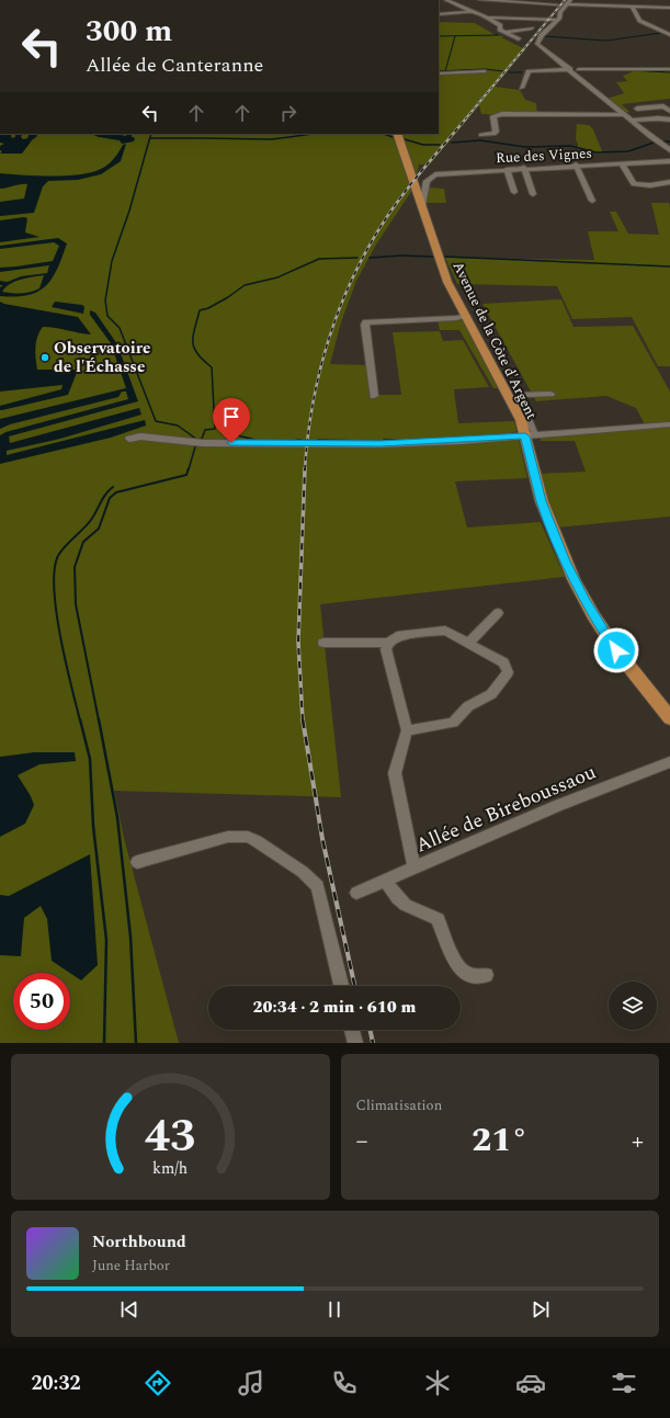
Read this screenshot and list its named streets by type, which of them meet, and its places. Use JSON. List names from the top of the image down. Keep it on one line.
{"streets":{"main road":["Avenue de la Côte d'Argent"],"street":["Rue des Vignes","Allée de Bireboussaou"]},"crossings":[["Rue des Vignes","Avenue de la Côte d'Argent"]],"places":["Observatoire de l'Échasse"],"page":{"turn":["300 m","Allée de Canteranne"],"limit":"50","trip":"20:34 · 2 min · 610 m","tile":"Climatisation","heat":["−","21°","+"],"song":["Northbound","June Harbor"],"tabs":"20:32","gauge":["43","km/h"]}}
